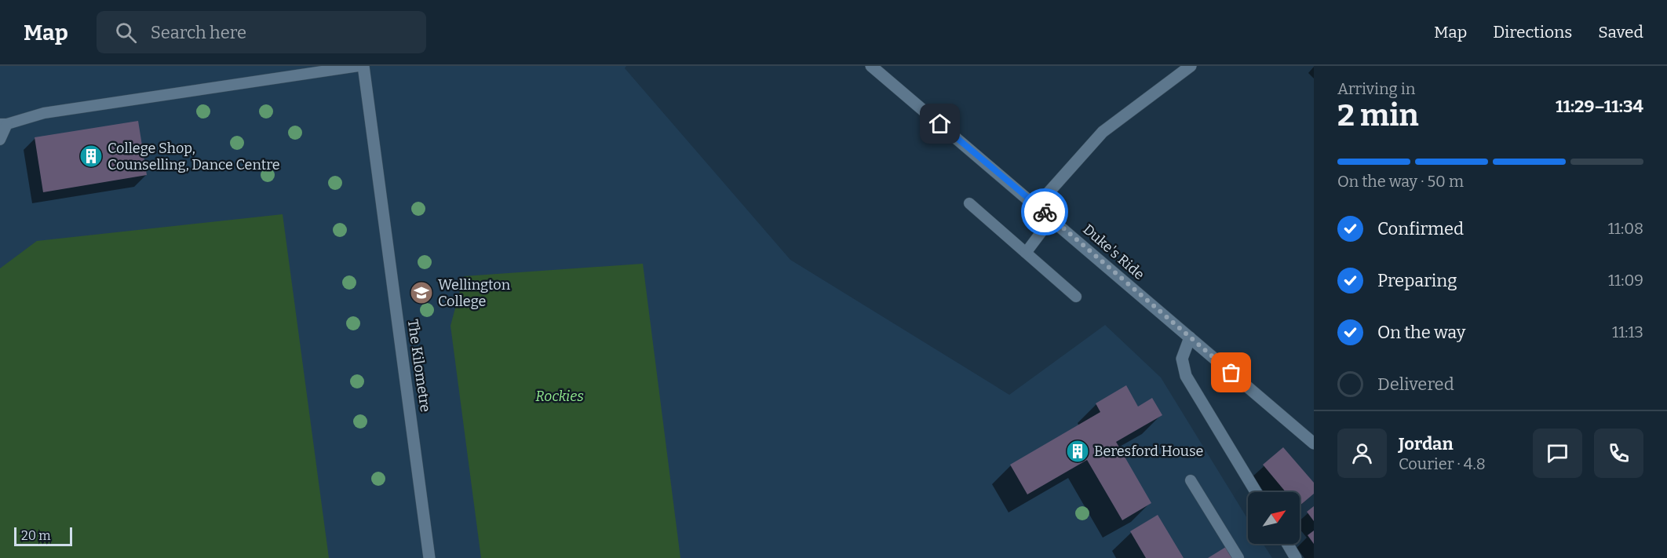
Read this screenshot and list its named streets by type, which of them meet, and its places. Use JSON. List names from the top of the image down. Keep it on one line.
{"streets":{"street":["Duke's Ride","The Kilometre"]},"parks":["Rockies"],"places":{"building":["College Shop, Counselling, Dance Centre","Beresford House"],"school or university":["Wellington College"]},"scale_bar":"20 m","north":"top right","page":{"header":"Map","search":"Search here","nav":["Map","Directions","Saved"],"heading":["2 min","Arriving in","11:29–11:34"],"panel":["Jordan","Courier · 4.8"],"bar":"On the way · 50 m","list":[["Confirmed","11:08"],["Preparing","11:09"],["On the way","11:13"],"Delivered"],"scale":"20 m"}}
